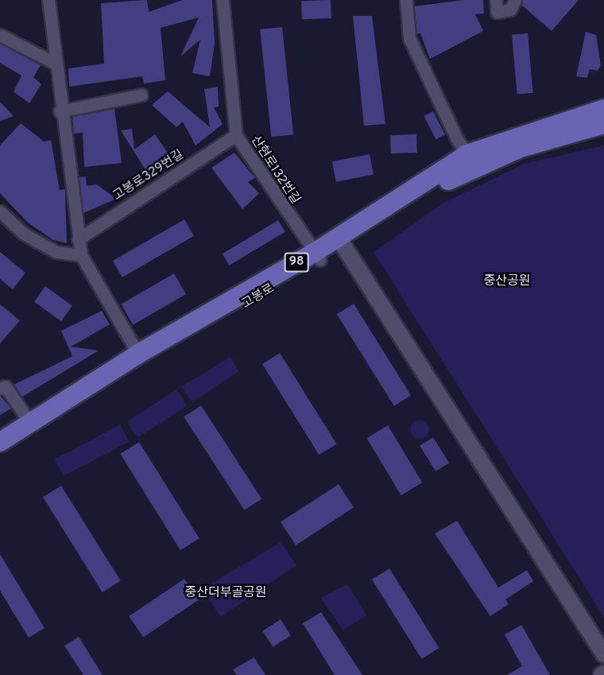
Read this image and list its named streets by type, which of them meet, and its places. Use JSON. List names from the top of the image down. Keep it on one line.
{"streets":{"main road":["98","고봉로"],"street":["산현로132번길","고봉로329번길"]},"crossings":[["산현로132번길","고봉로329번길"],["산현로132번길","고봉로"]],"parks":["중산공원","중산더부골공원"]}
